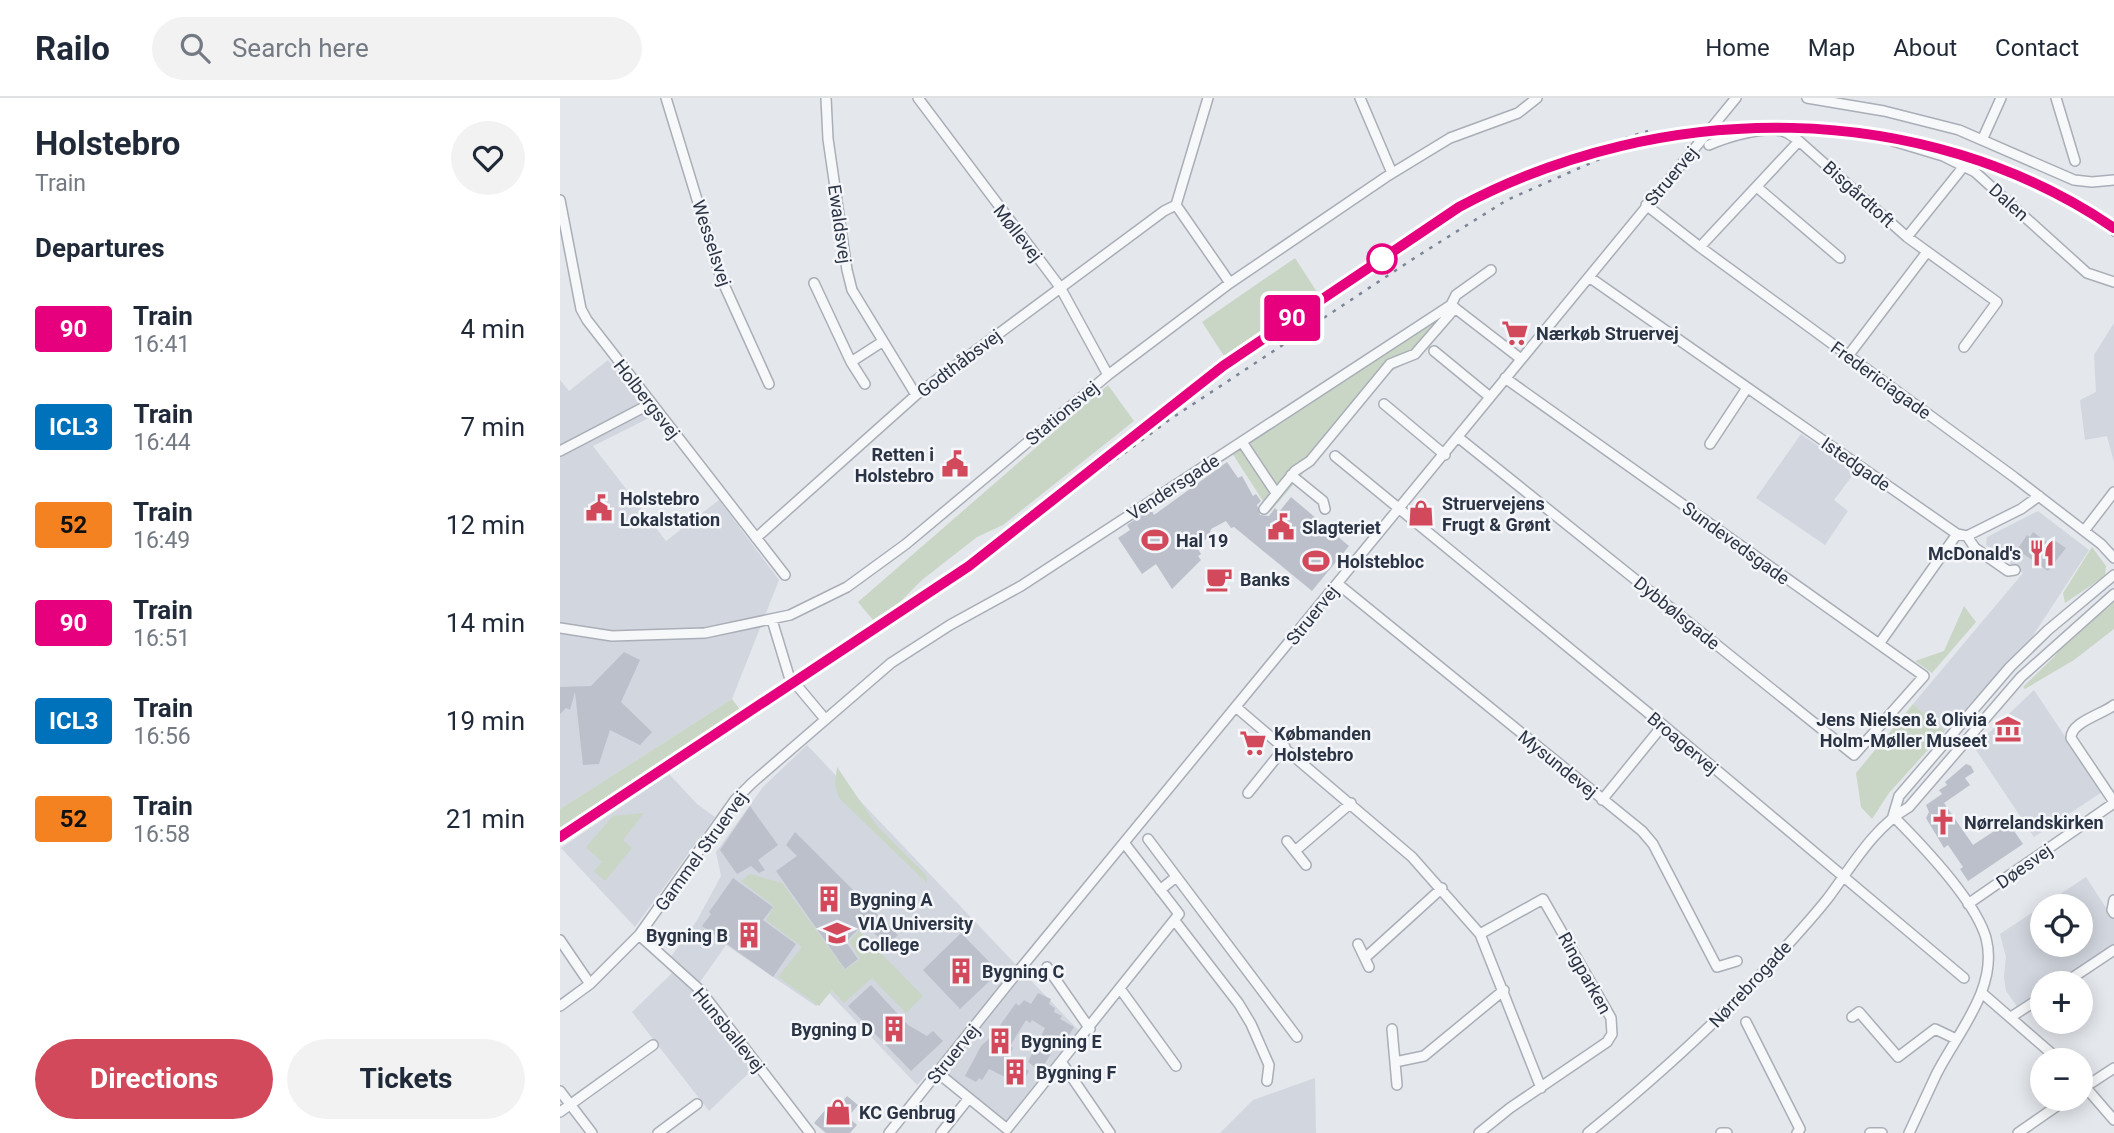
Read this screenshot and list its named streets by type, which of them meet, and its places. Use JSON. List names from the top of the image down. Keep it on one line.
{"streets":{"street":["Struervej","Bisgårdtoft","Dalen","Ewaldsvej","Møllevej","Wesselsvej","Godthåbsvej","Fredericiagade","Holbergsvej","Stationsvej","Istedgade","Vendersgade","Sundevedsgade","Dybbølsgade","Broagervej","Mysundevej","Gammel Struervej","Døesvej","Ringparken","Nørrebrogade","Hunsballevej"]},"crossings":[["Struervej","Fredericiagade"],["Struervej","Istedgade"],["Struervej","Sundevedsgade"],["Struervej","Dybbølsgade"],["Struervej","Broagervej"],["Struervej","Mysundevej"],["Ewaldsvej","Godthåbsvej"],["Møllevej","Godthåbsvej"],["Møllevej","Stationsvej"],["Godthåbsvej","Holbergsvej"],["Vendersgade","Gammel Struervej"],["Sundevedsgade","Dybbølsgade"],["Broagervej","Nørrebrogade"],["Gammel Struervej","Hunsballevej"]],"places":{"supermarket":["Nærkøb Struervej","Købmanden Holstebro"],"public building":["Retten i Holstebro","Holstebro Lokalstation","Slagteriet"],"shop":["Struervejens Frugt & Grønt","KC Genbrug"],"sports":["Hal 19","Holstebloc"],"restaurant":["McDonald's"],"cafe":["Banks"],"museum":["Jens Nielsen & Olivia Holm-Møller Museet"],"church":["Nørrelandskirken"],"building":["Bygning A","Bygning B","Bygning C","Bygning D","Bygning E","Bygning F"],"school or university":["VIA University College"]},"page":{"header":"Railo","search":"Search here","nav":["Home","Map","About","Contact"],"heading":[["Holstebro","Train"],"Departures"],"on_map":"90","list":[{"mark":"90","name":"Train","note":"16:41","value":"4 min"},{"mark":"ICL3","name":"Train","note":"16:44","value":"7 min"},{"mark":"52","name":"Train","note":"16:49","value":"12 min"},{"mark":"90","name":"Train","note":"16:51","value":"14 min"},{"mark":"ICL3","name":"Train","note":"16:56","value":"19 min"},{"mark":"52","name":"Train","note":"16:58","value":"21 min"}],"map_buttons":["+","−"],"buttons":["Directions","Tickets"]}}
